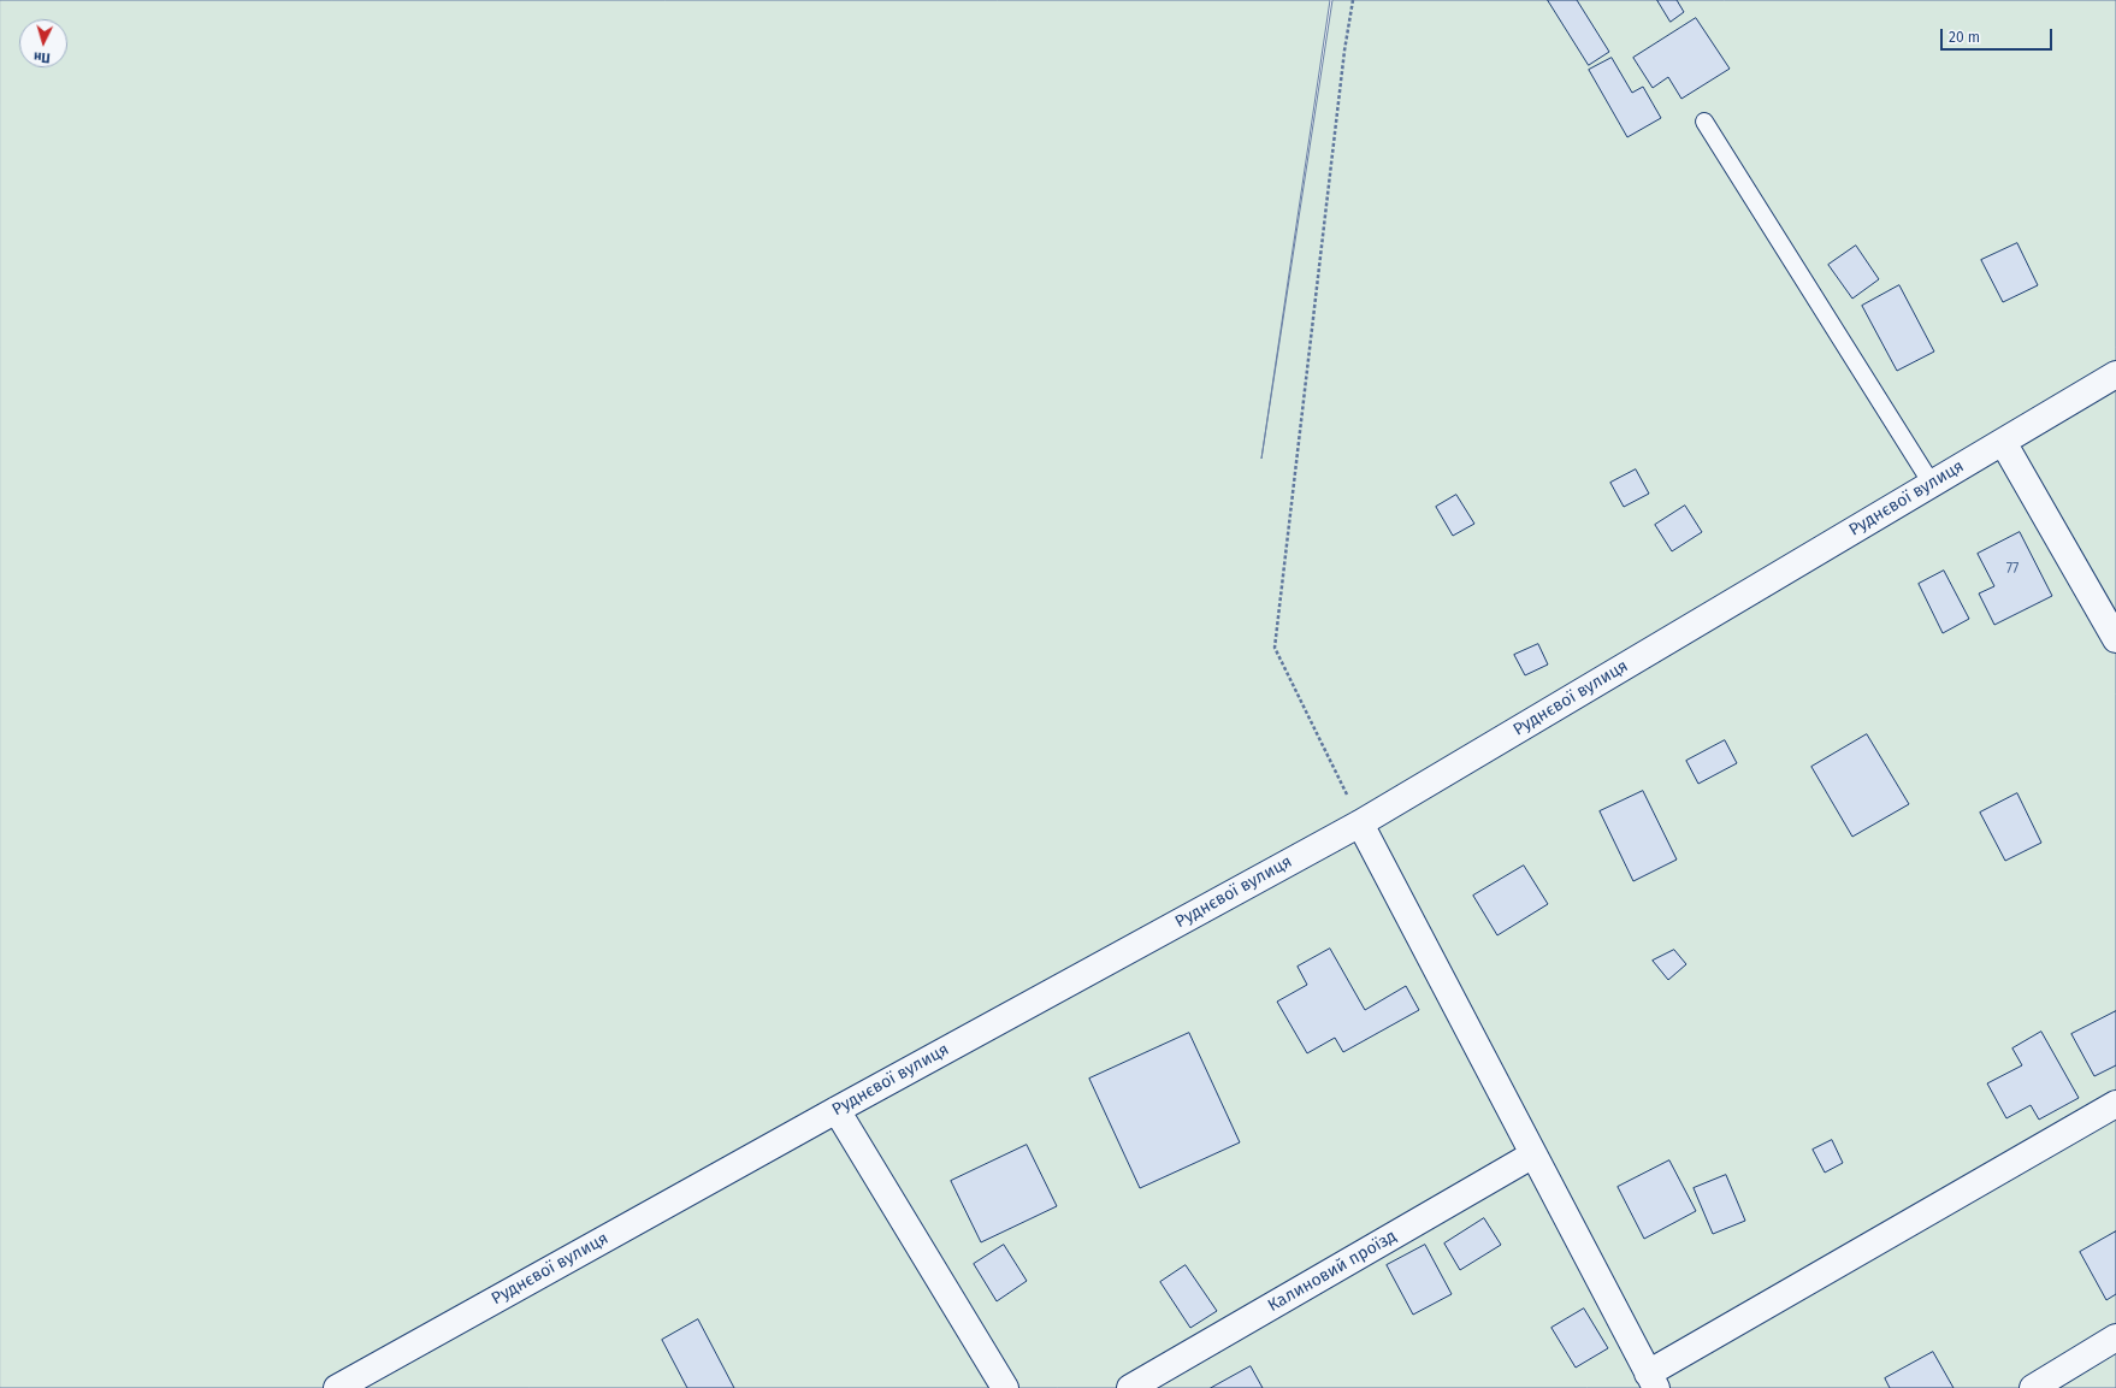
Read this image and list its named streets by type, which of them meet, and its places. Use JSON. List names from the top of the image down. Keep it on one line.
{"streets":{"street":["Руднєвої вулиця","Калиновий проїзд"]},"house_numbers":["77"],"scale_bar":"20 m","north":"bottom"}
